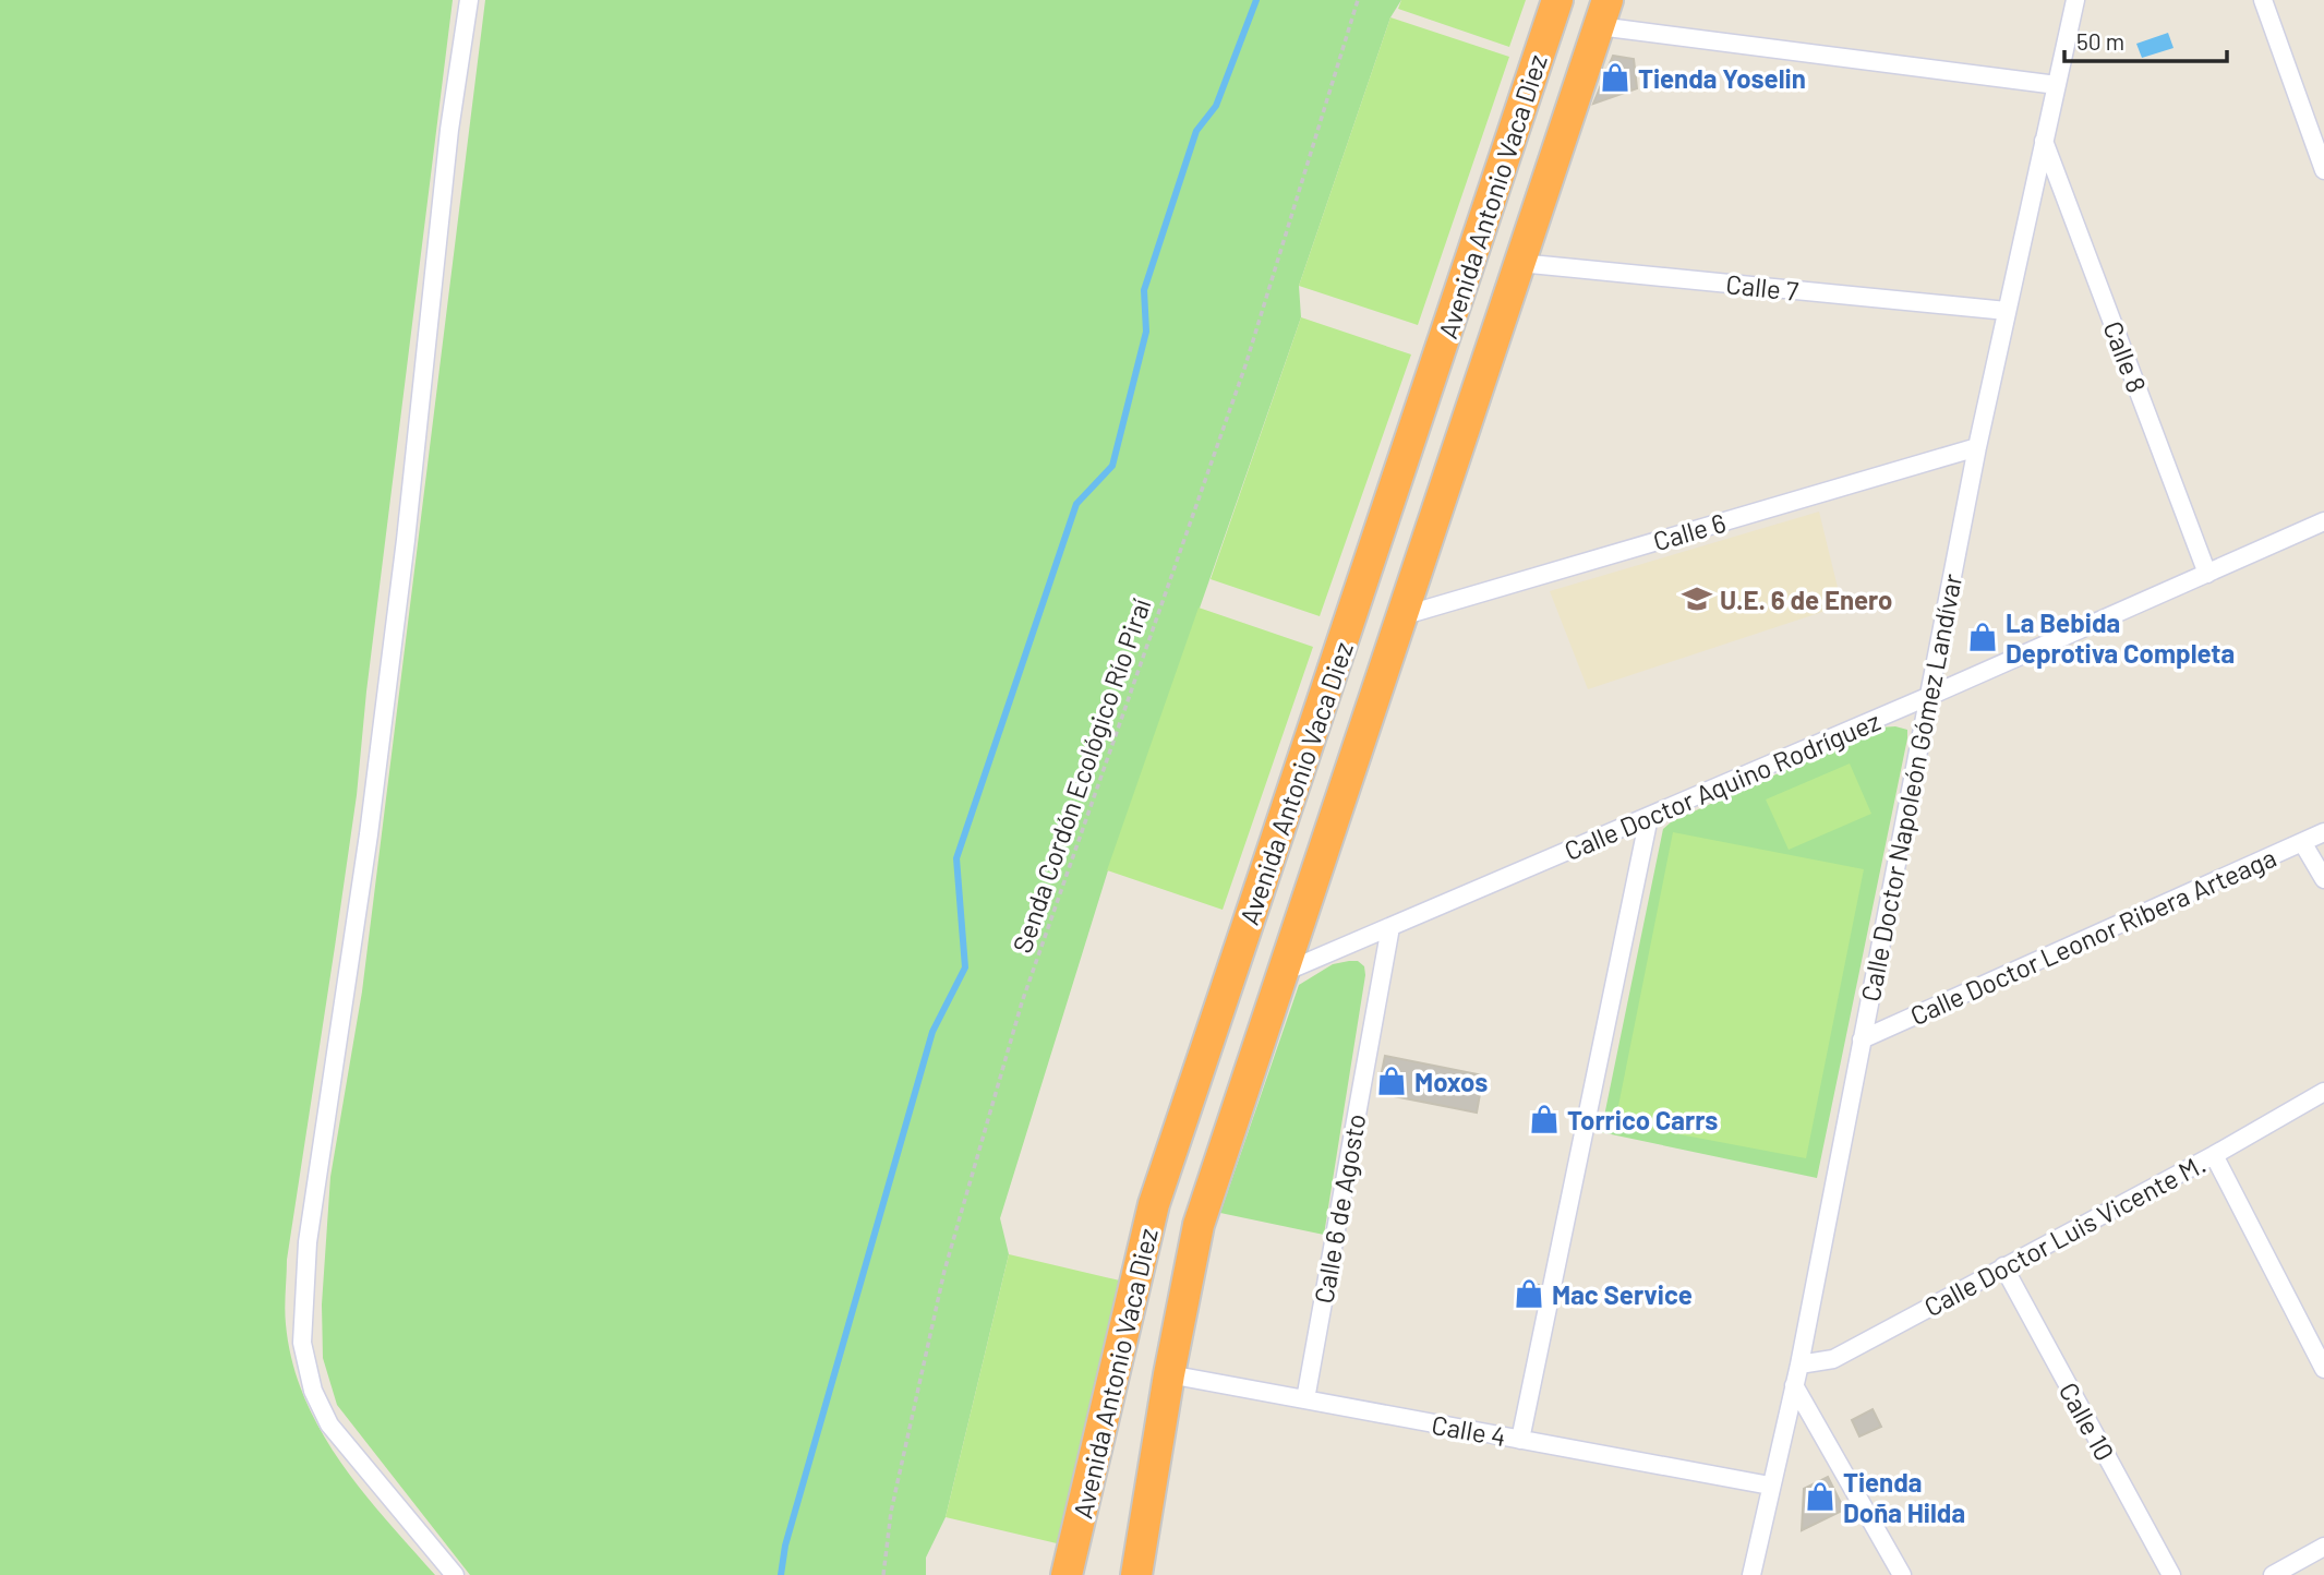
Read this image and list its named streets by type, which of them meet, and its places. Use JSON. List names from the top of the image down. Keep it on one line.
{"streets":{"highway":["Avenida Antonio Vaca Diez"],"street":["Calle 7","Calle 8","Calle 6","Calle Doctor Aquino Rodríguez","Calle Doctor Napoleón Gómez Landívar","Calle Doctor Leonor Ribera Arteaga","Calle 6 de Agosto","Calle Doctor Luis Vicente M.","Calle 10","Calle 4"],"path":["Senda Cordón Ecológico Río Piraí"]},"crossings":[["Avenida Antonio Vaca Diez","Calle 7"],["Avenida Antonio Vaca Diez","Calle 6"],["Avenida Antonio Vaca Diez","Calle Doctor Aquino Rodríguez"],["Avenida Antonio Vaca Diez","Calle 4"],["Calle 7","Calle Doctor Napoleón Gómez Landívar"],["Calle 8","Calle Doctor Aquino Rodríguez"],["Calle 8","Calle Doctor Napoleón Gómez Landívar"],["Calle 6","Calle Doctor Napoleón Gómez Landívar"],["Calle Doctor Aquino Rodríguez","Calle Doctor Napoleón Gómez Landívar"],["Calle Doctor Aquino Rodríguez","Calle 6 de Agosto"],["Calle Doctor Napoleón Gómez Landívar","Calle Doctor Leonor Ribera Arteaga"],["Calle Doctor Napoleón Gómez Landívar","Calle Doctor Luis Vicente M."],["Calle Doctor Napoleón Gómez Landívar","Calle 4"],["Calle 6 de Agosto","Calle 4"],["Calle Doctor Luis Vicente M.","Calle 10"]],"places":{"shop":["Tienda Yoselin","La Bebida Deprotiva Completa","Moxos","Torrico Carrs","Mac Service","Tienda Doña Hilda"],"school or university":["U.E. 6 de Enero"]},"scale_bar":"50 m"}
